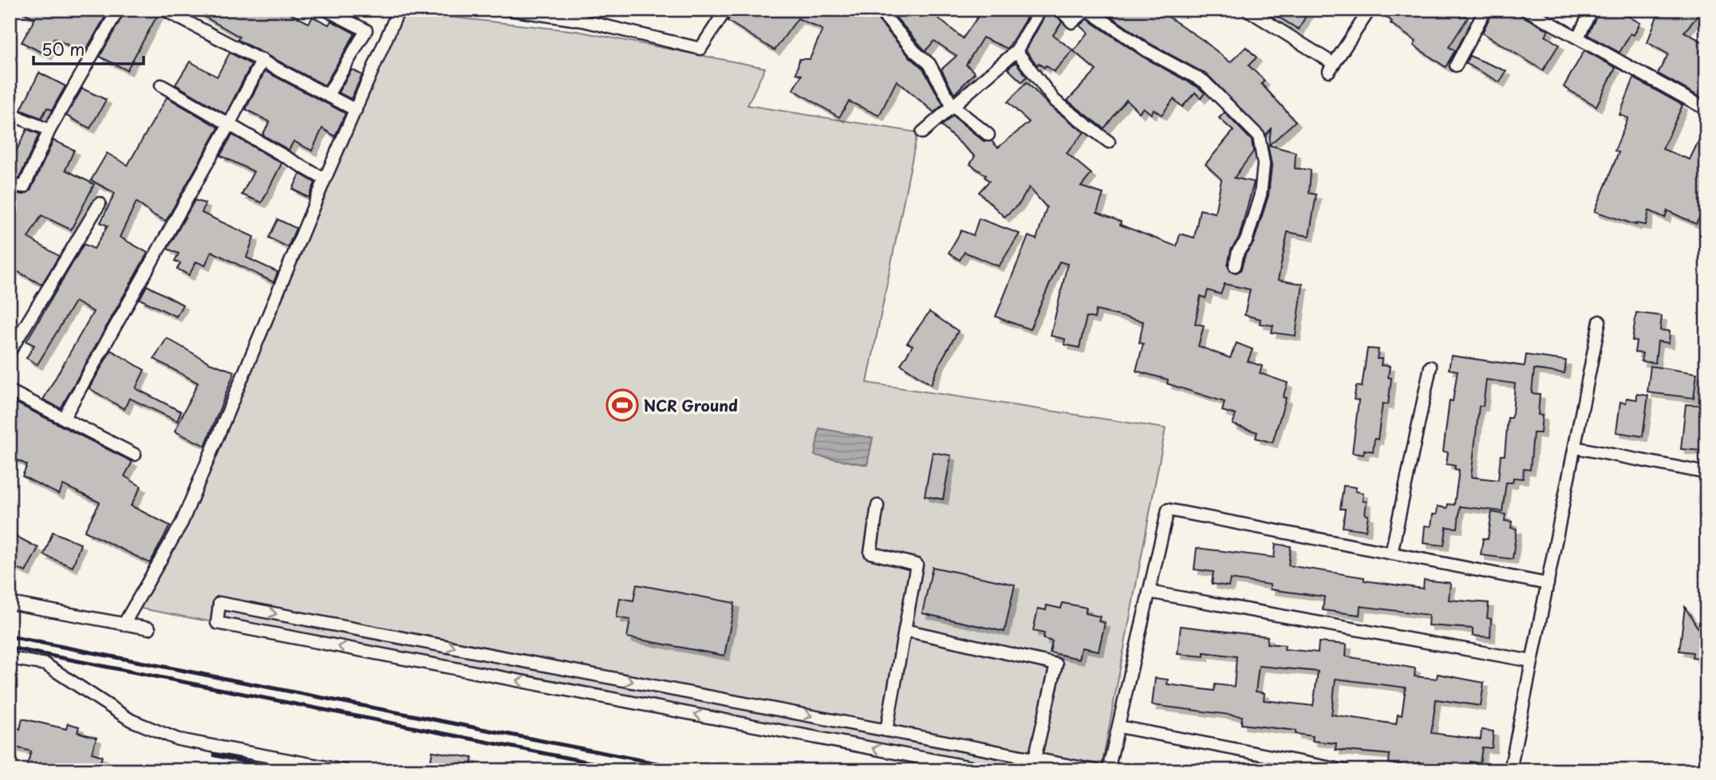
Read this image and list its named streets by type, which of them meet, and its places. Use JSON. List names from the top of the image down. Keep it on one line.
{"places":{"sports":["NCR Ground"]},"scale_bar":"50 m"}
